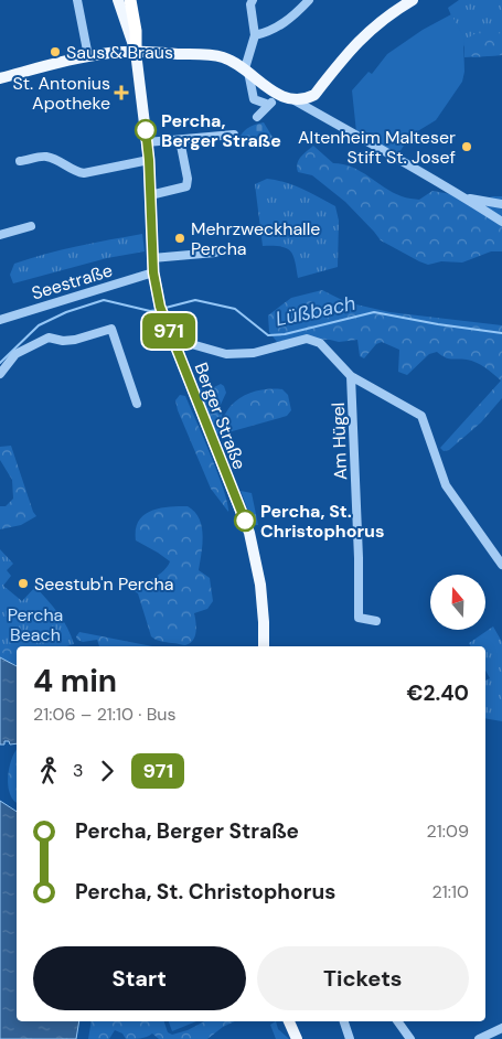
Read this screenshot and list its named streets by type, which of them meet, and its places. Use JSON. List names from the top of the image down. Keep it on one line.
{"streets":{"main road":["Berger Straße"],"street":["Seestraße","Am Hügel"]},"crossings":[["Seestraße","Berger Straße"]],"water":["Lüßbach"],"parks":["Percha Beach"],"places":{"other":["Saus & Braus","Percha, Berger Straße","Altenheim Malteser Stift St. Josef","Mehrzweckhalle Percha","Percha, St. Christophorus","Seestub'n Percha"],"health":["St. Antonius Apotheke"]},"lines":["bus line 971"],"north":"top","page":{"on_map":"971","heading":["4 min","21:06 – 21:10 · Bus","€2.40"],"legs":["3","971"],"list":[{"name":"Percha, Berger Straße","value":"21:09"},{"name":"Percha, St. Christophorus","value":"21:10"}],"buttons":["Start","Tickets"]}}
